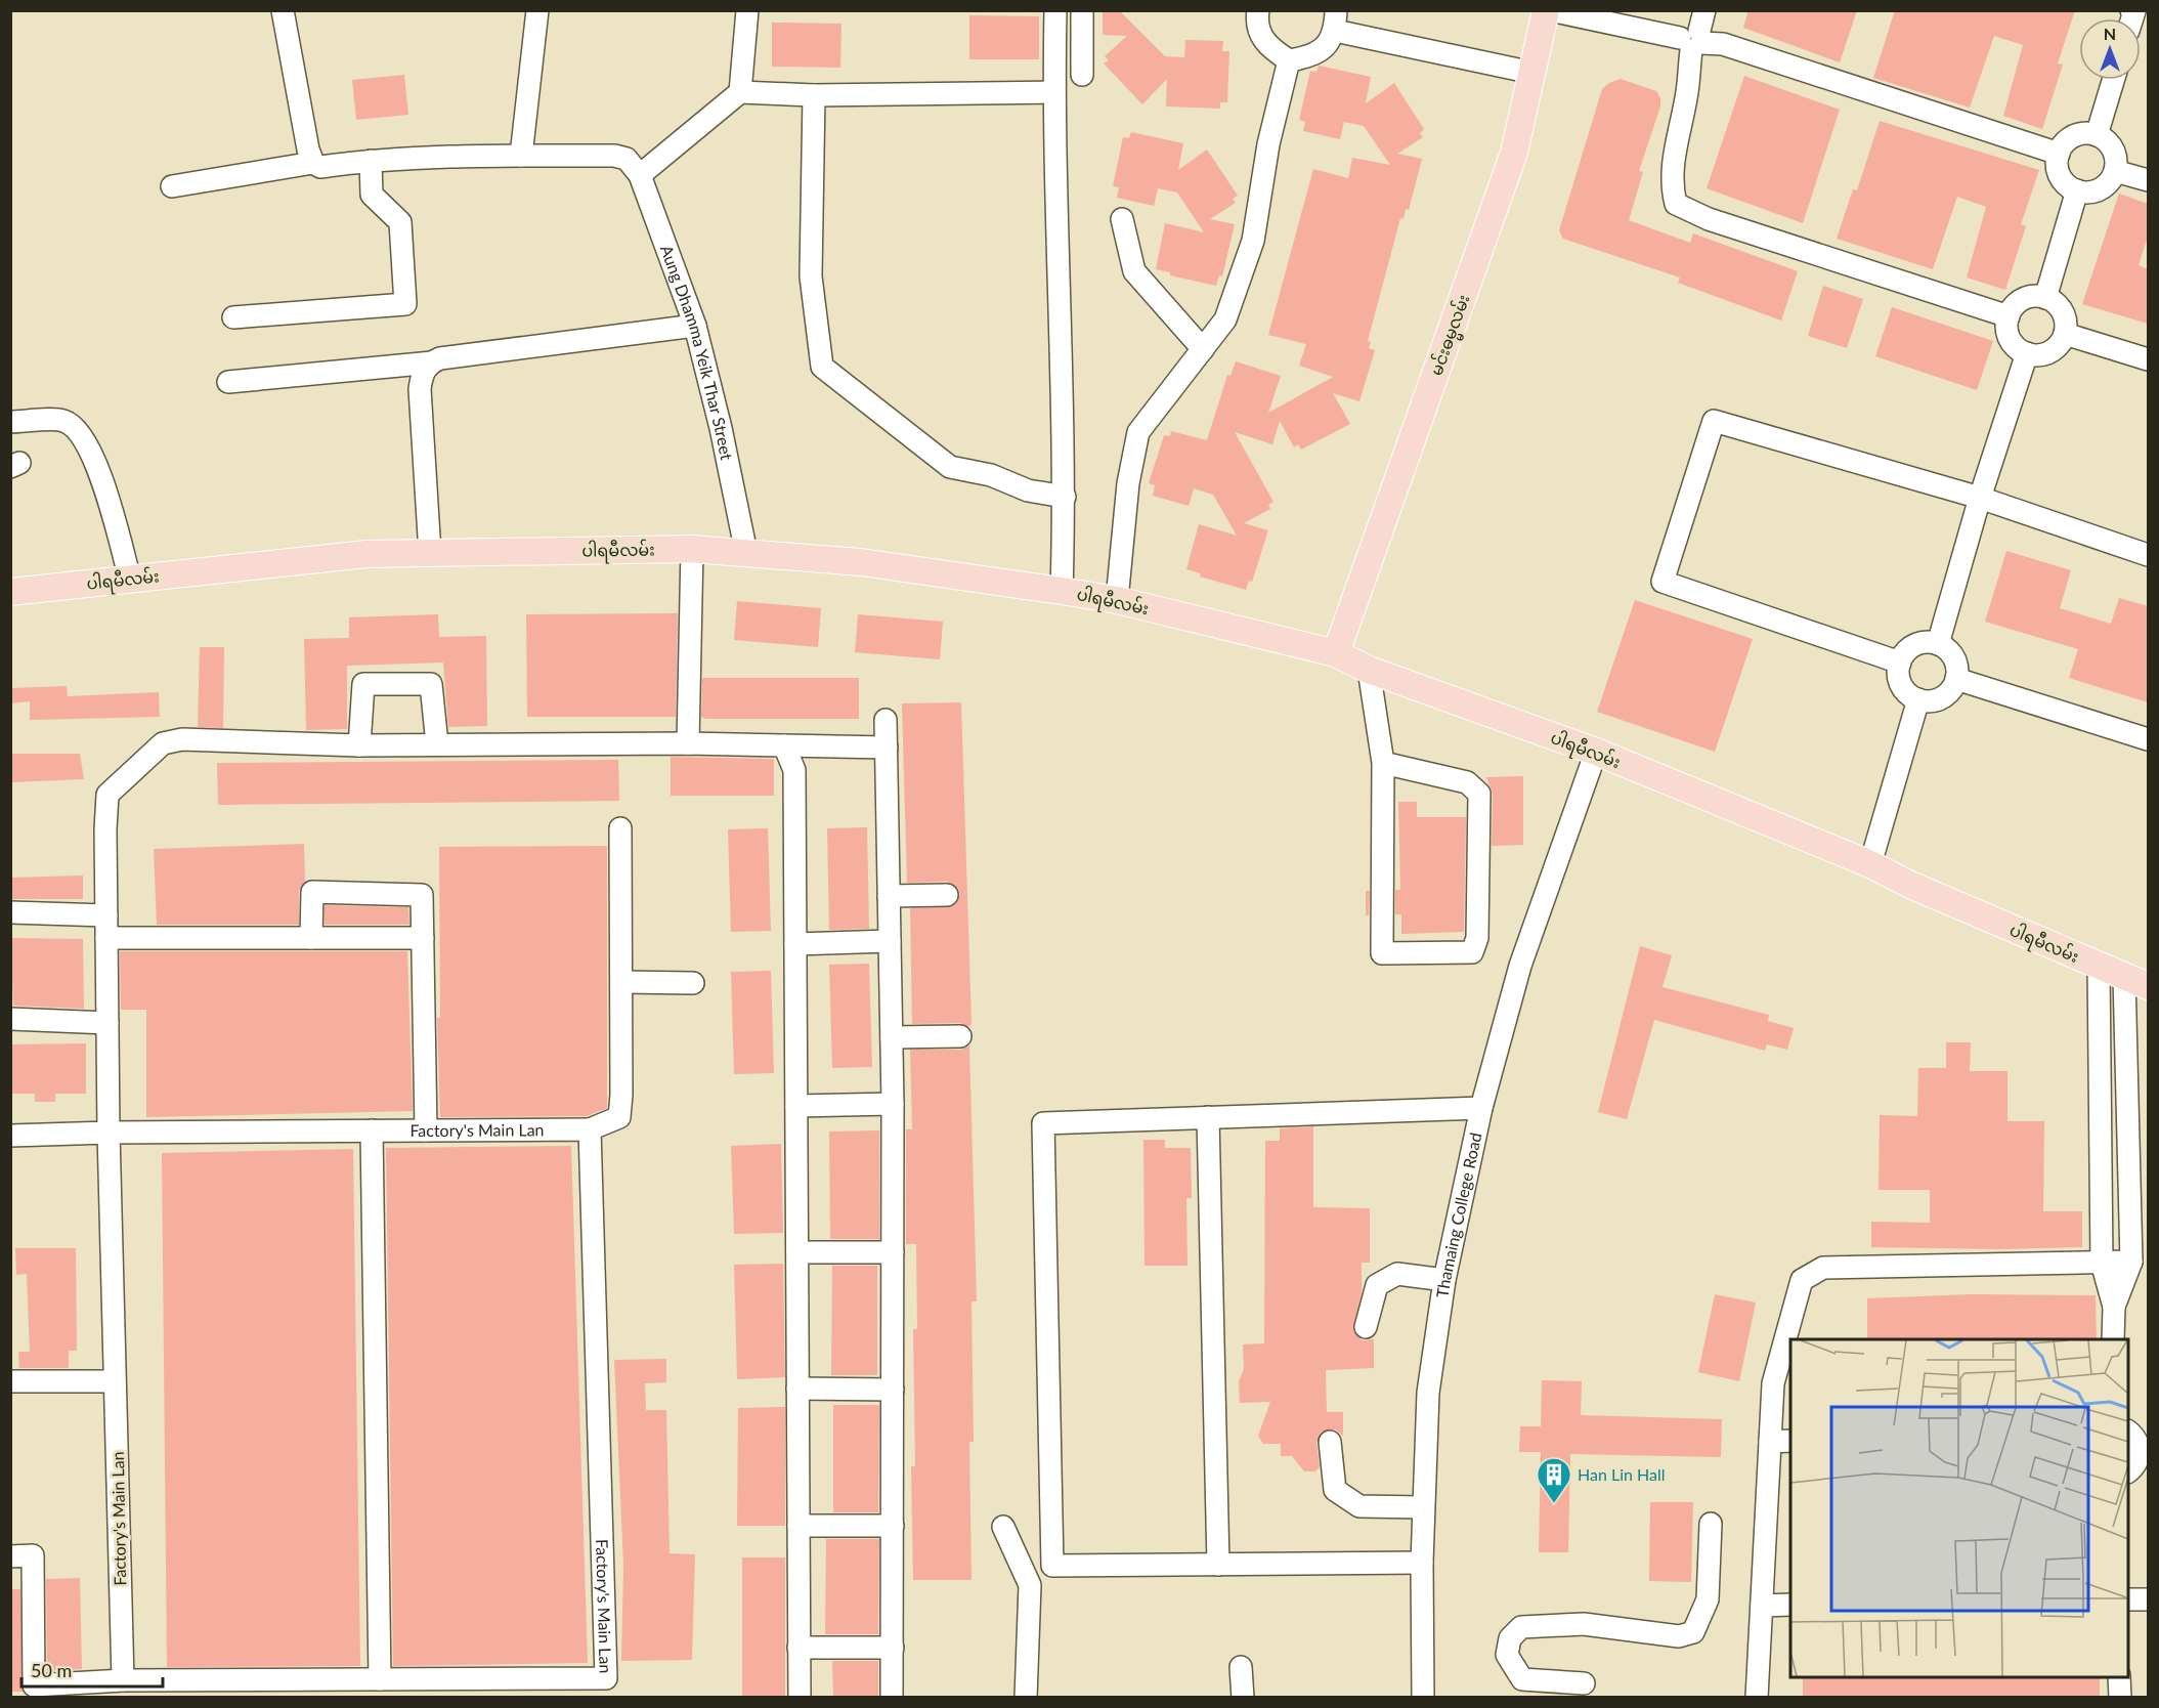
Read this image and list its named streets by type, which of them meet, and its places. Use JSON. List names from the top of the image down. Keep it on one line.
{"streets":{"main road":["မင်းဓမ္မလမ်း","ပါရမီလမ်း"],"street":["Aung Dhamma Yeik Thar Street","Factory's Main Lan","Thamaing College Road"]},"crossings":[["မင်းဓမ္မလမ်း","ပါရမီလမ်း"],["Aung Dhamma Yeik Thar Street","ပါရမီလမ်း"],["ပါရမီလမ်း","Thamaing College Road"]],"places":{"building":["Han Lin Hall"]},"scale_bar":"50 m","north":"top"}
